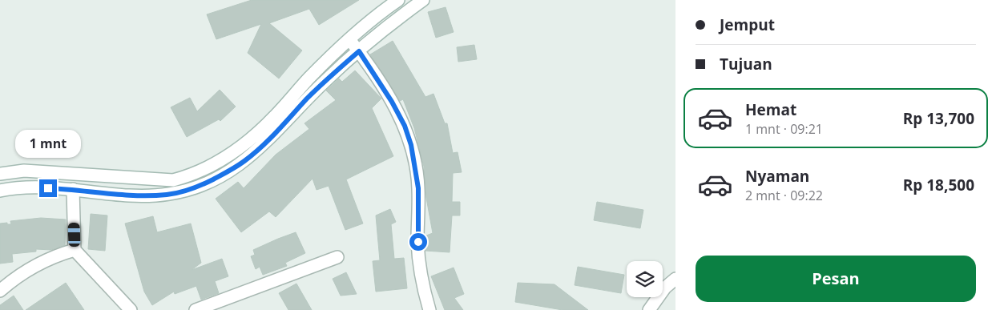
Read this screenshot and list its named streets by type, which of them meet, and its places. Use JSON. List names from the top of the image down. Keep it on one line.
{"page":{"banner":["Jemput","Tujuan"],"list":[{"name":"Hemat","note":"1 mnt · 09:21","value":"Rp 13,700"},{"name":"Nyaman","note":"2 mnt · 09:22","value":"Rp 18,500"}],"bubble":"1 mnt","buttons":"Pesan"}}
